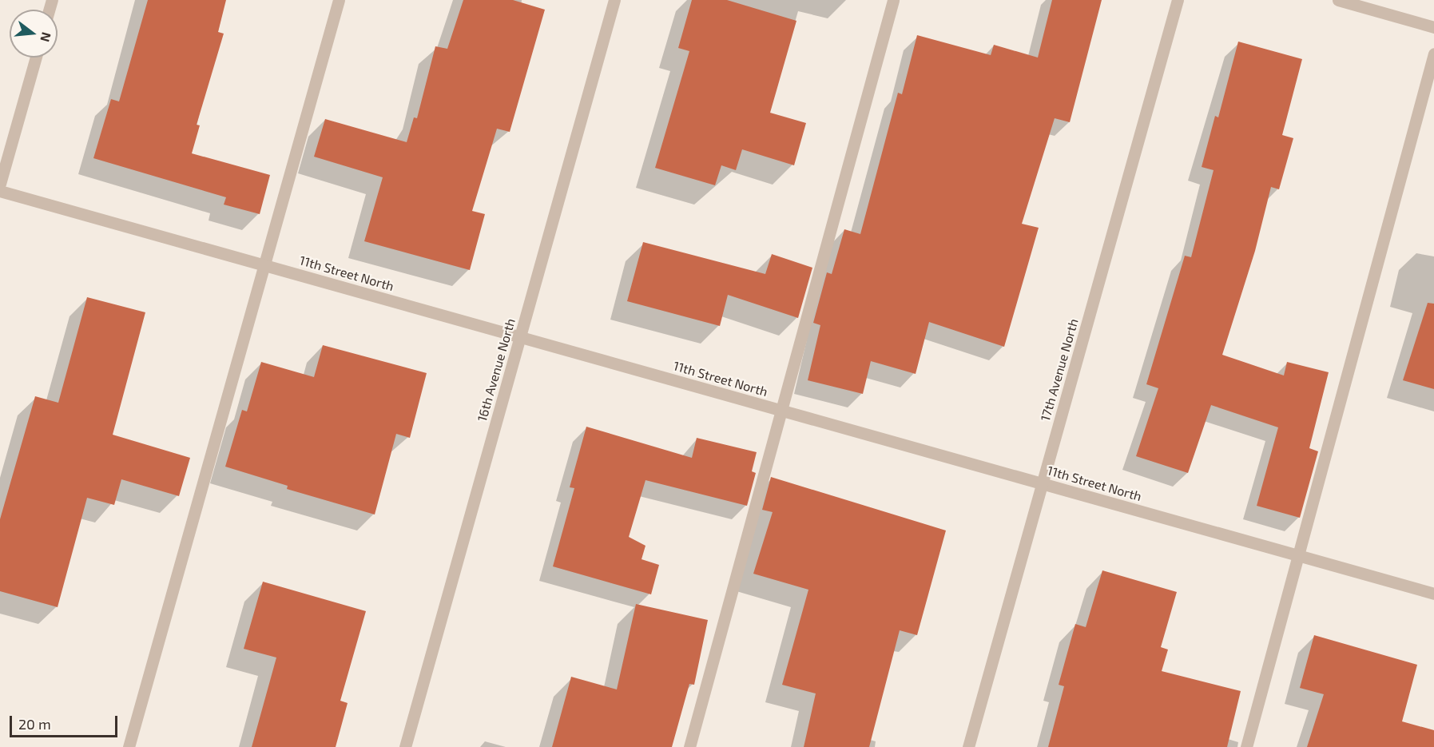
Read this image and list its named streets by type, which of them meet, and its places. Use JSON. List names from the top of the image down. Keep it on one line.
{"streets":{"street":["11th Street North","16th Avenue North","17th Avenue North"]},"crossings":[["11th Street North","16th Avenue North"],["11th Street North","17th Avenue North"]],"scale_bar":"20 m","north":"right"}
